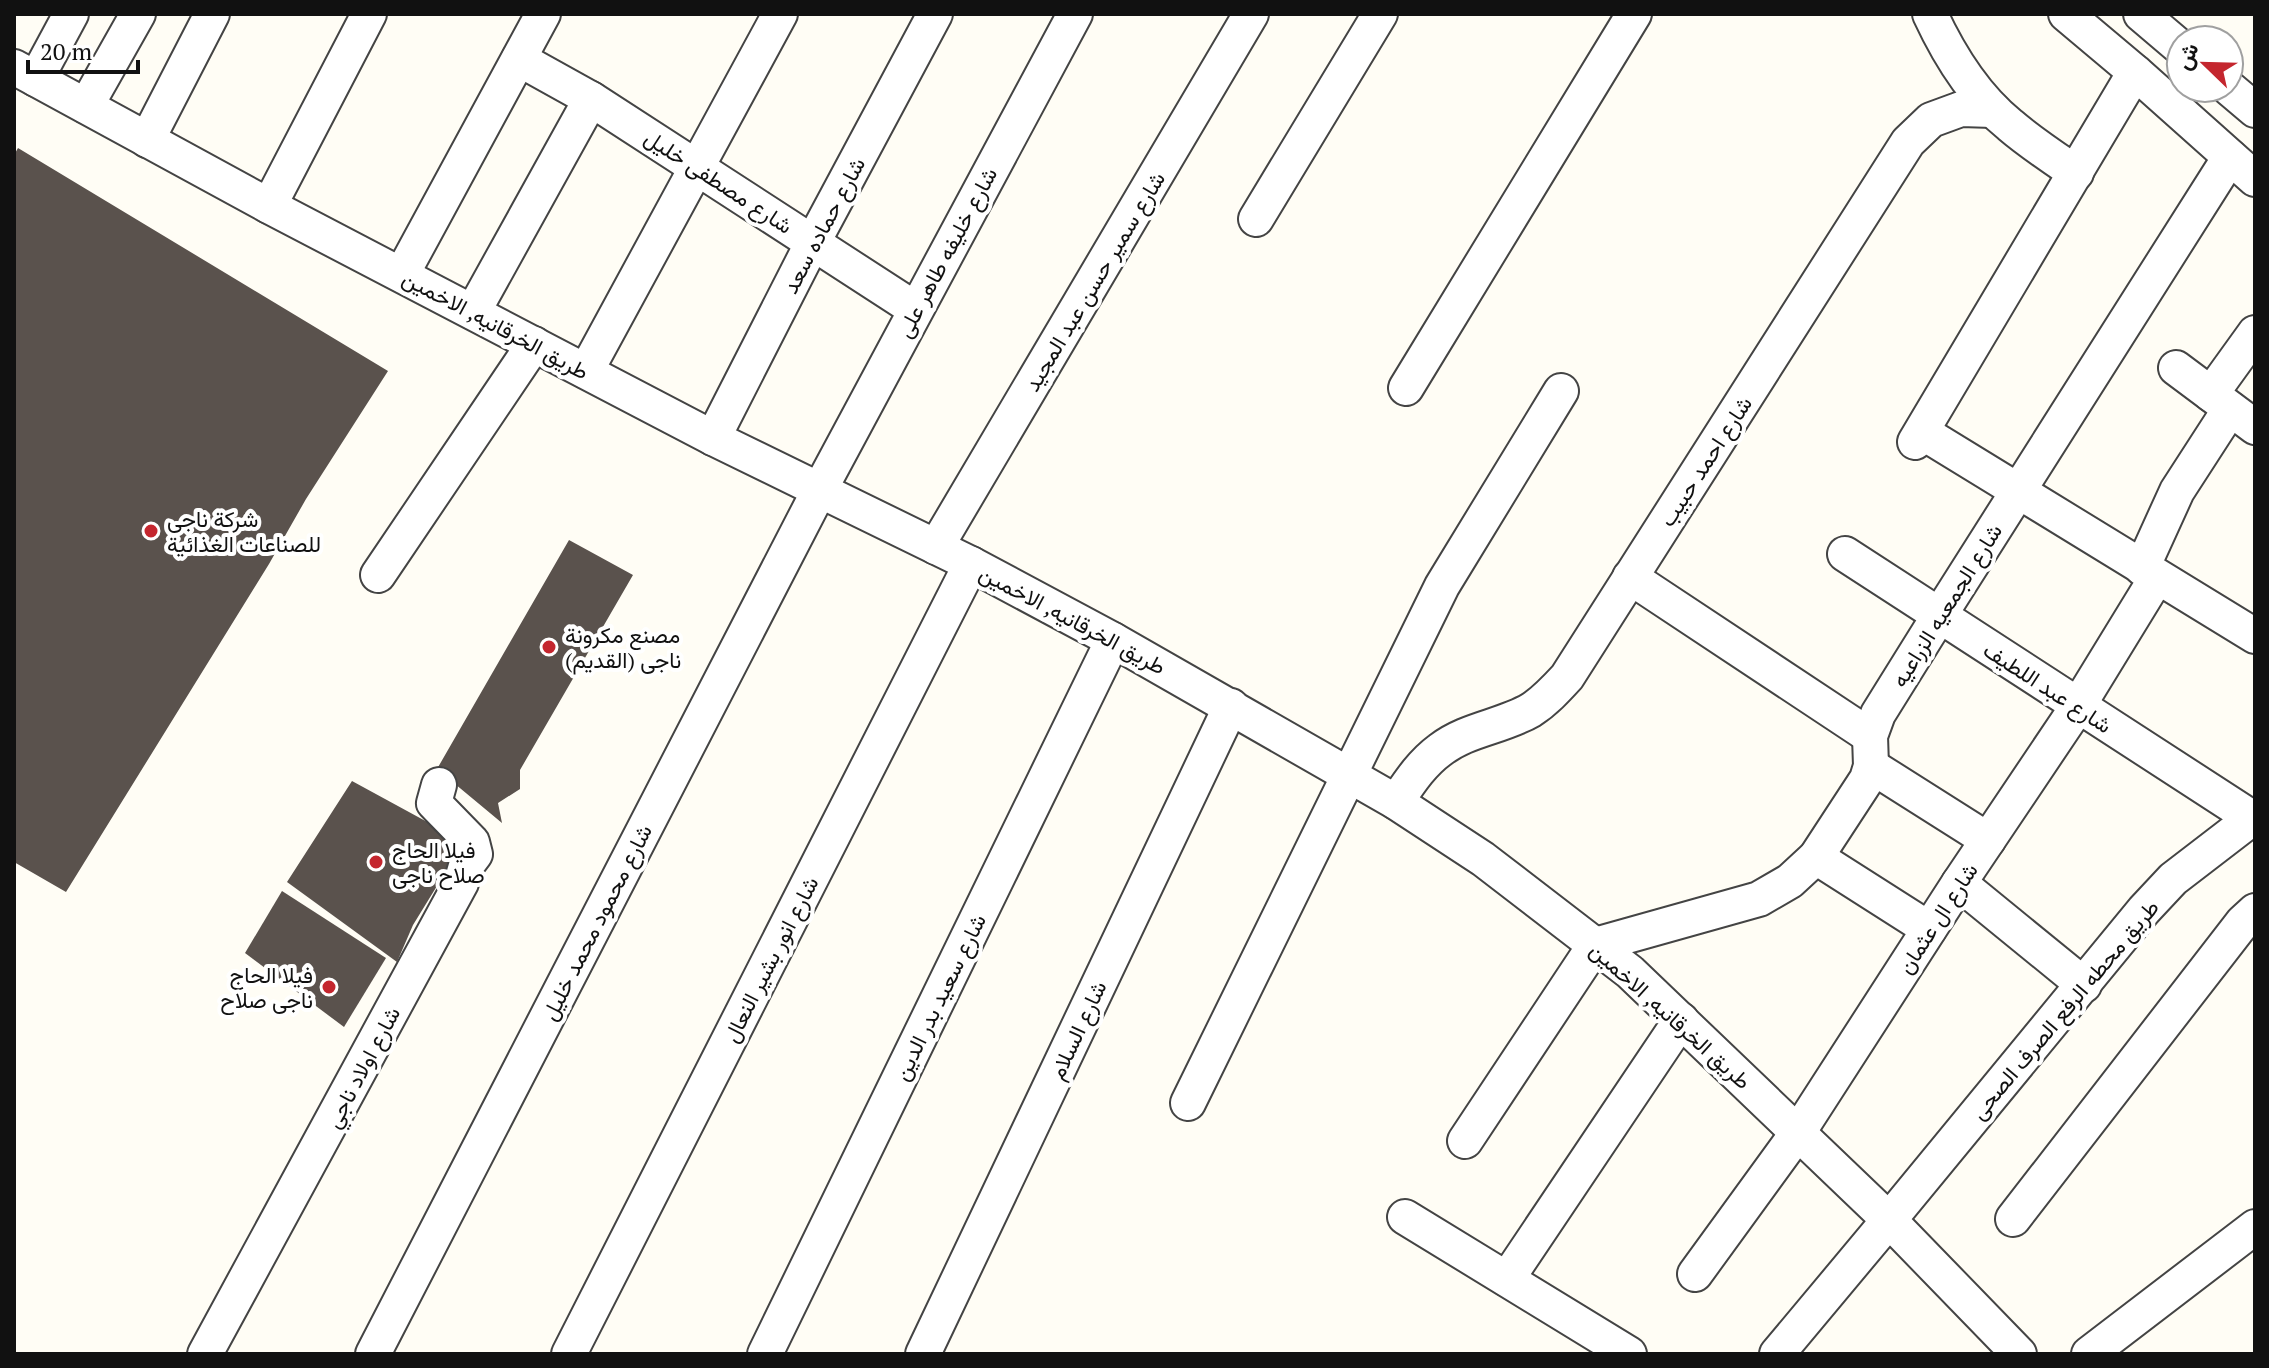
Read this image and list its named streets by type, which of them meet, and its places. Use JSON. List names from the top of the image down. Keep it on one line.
{"streets":{"street":["شارع مصطفى خليل","شارع حماده سعد","شارع خليفه طاهر على","شارع سمير حسن عبد المجيد","طريق الخرقانيه, الاخمين","شارع احمد حبيب","شارع الجمعيه الزراعيه","شارع عبد اللطيف","شارع ال عثمان","شارع محمود محمد خليل","شارع انور بشير النعال","شارع سعيد بدر الدين","طريق محطه الرفع الصرف الصحى","شارع السلام","شارع اولاد ناجي"]},"crossings":[["شارع مصطفى خليل","شارع حماده سعد"],["شارع مصطفى خليل","شارع خليفه طاهر على"],["شارع حماده سعد","طريق الخرقانيه, الاخمين"],["شارع خليفه طاهر على","طريق الخرقانيه, الاخمين"],["شارع خليفه طاهر على","شارع محمود محمد خليل"],["شارع سمير حسن عبد المجيد","طريق الخرقانيه, الاخمين"],["طريق الخرقانيه, الاخمين","شارع احمد حبيب"],["طريق الخرقانيه, الاخمين","شارع الجمعيه الزراعيه"],["طريق الخرقانيه, الاخمين","شارع ال عثمان"],["طريق الخرقانيه, الاخمين","شارع محمود محمد خليل"],["طريق الخرقانيه, الاخمين","شارع انور بشير النعال"],["طريق الخرقانيه, الاخمين","شارع سعيد بدر الدين"],["طريق الخرقانيه, الاخمين","طريق محطه الرفع الصرف الصحى"],["طريق الخرقانيه, الاخمين","شارع السلام"],["شارع الجمعيه الزراعيه","شارع عبد اللطيف"],["شارع عبد اللطيف","شارع ال عثمان"],["شارع عبد اللطيف","طريق محطه الرفع الصرف الصحى"]],"places":["شركة ناجى للصناعات الغذائية","مصنع مكرونة ناجى (القديم)","فيلا الحاج صلاح ناجى","فيلا الحاج ناجى صلاح"],"scale_bar":"20 m","north":"top left"}
